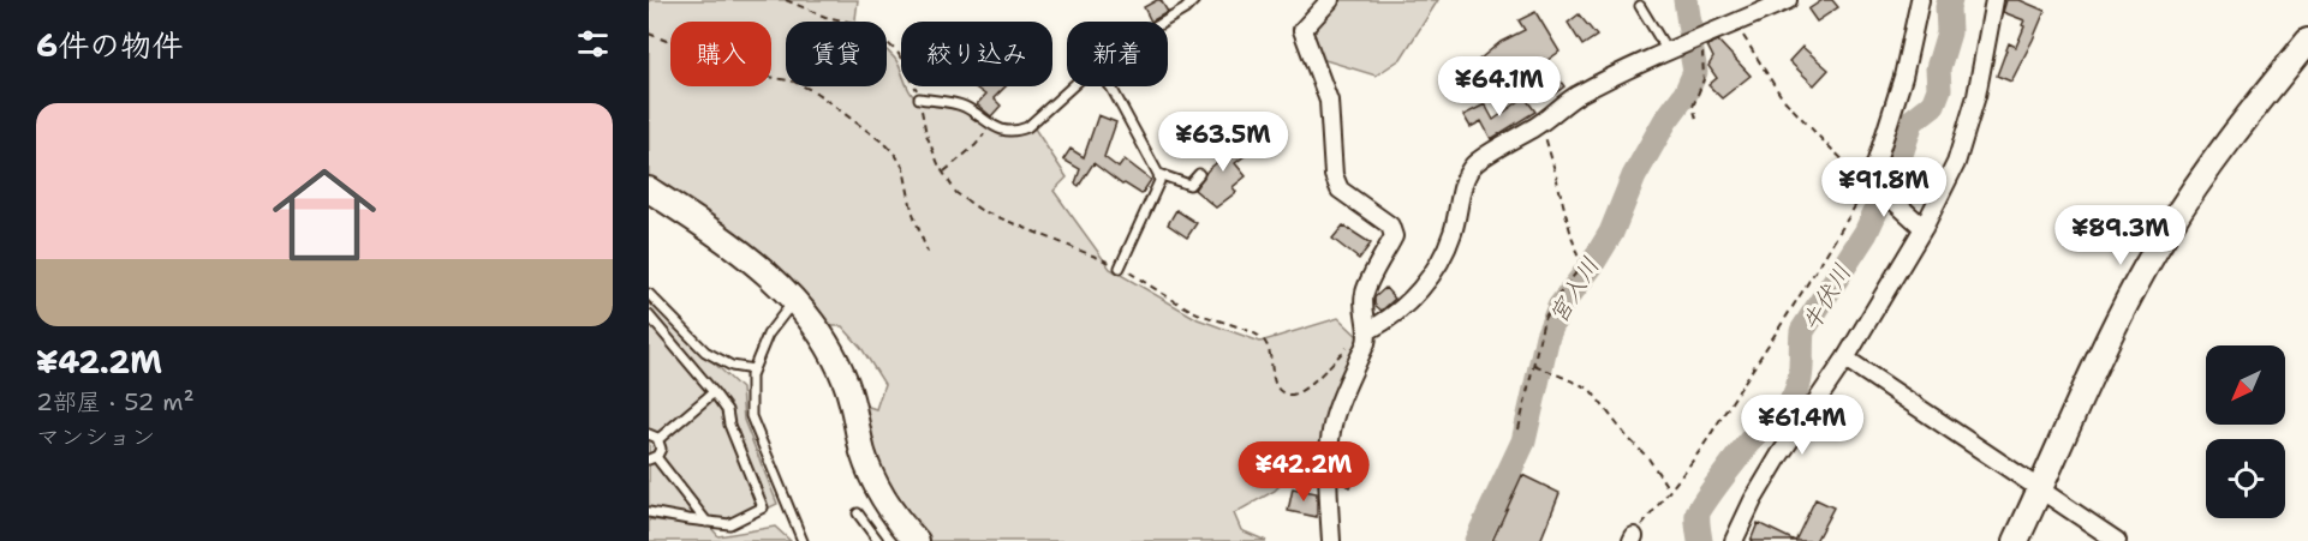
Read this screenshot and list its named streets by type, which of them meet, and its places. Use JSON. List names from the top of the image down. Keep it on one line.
{"water":["宮入川","牛伏川"],"north":"bottom left","page":{"heading":"6件の物件","chip":["購入","賃貸","絞り込み","新着"],"price":["¥64.1M","¥63.5M","¥91.8M","¥89.3M","¥61.4M","¥42.2M"],"list":[{"name":"¥42.2M","note":"2部屋 · 52 m² · マンション"}]}}
